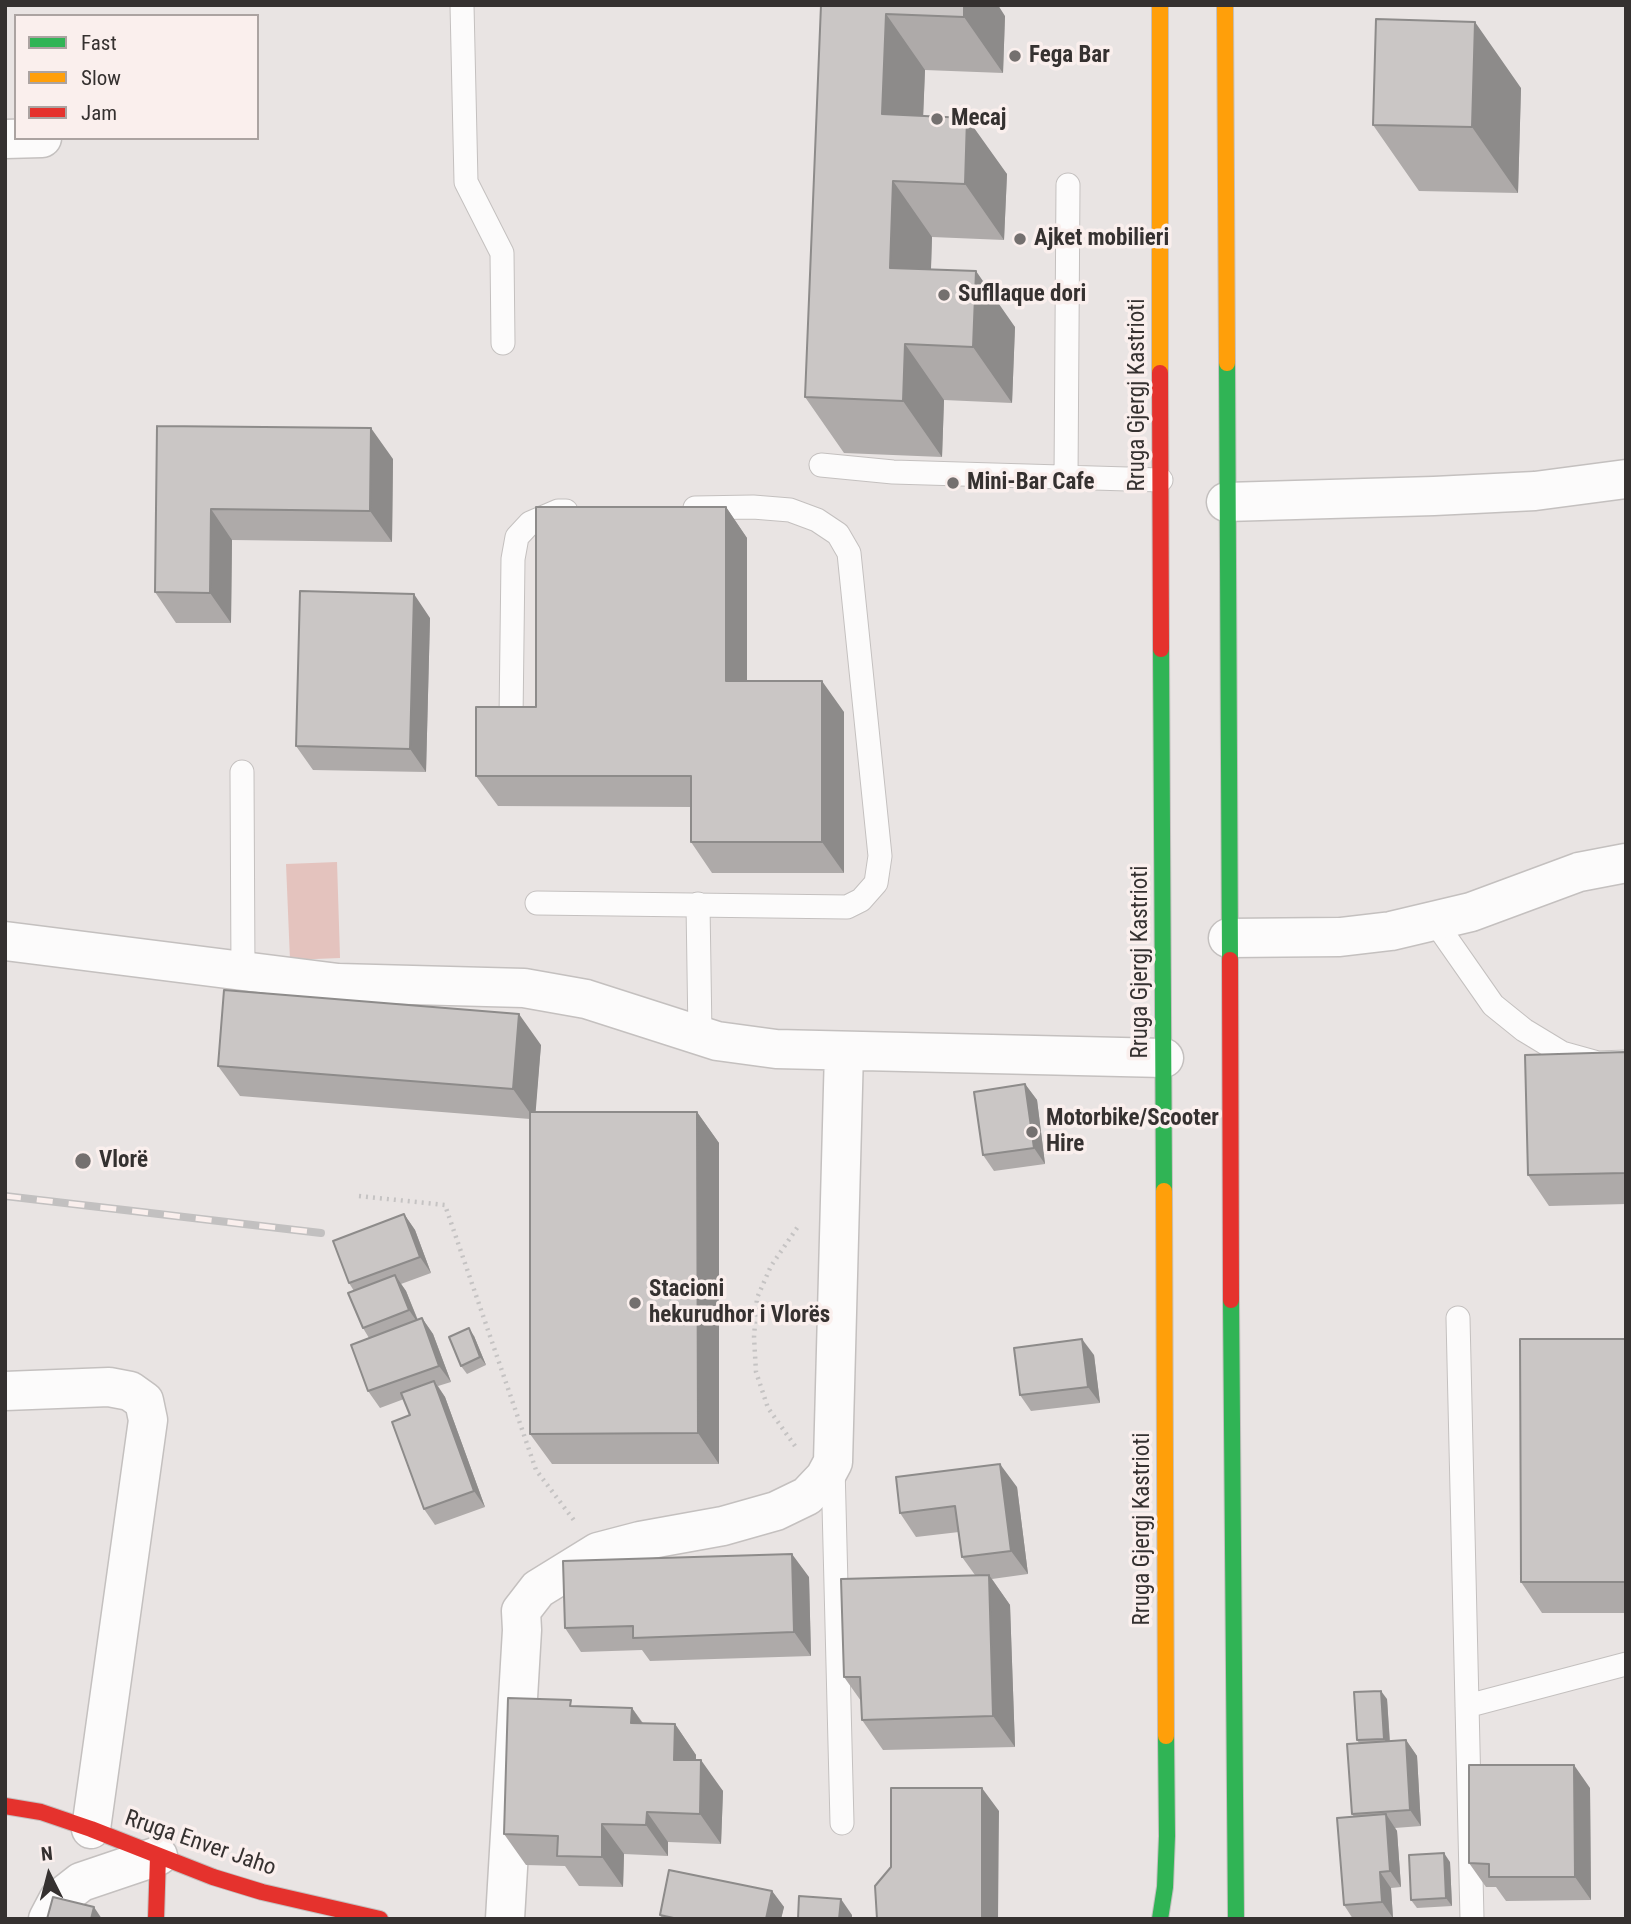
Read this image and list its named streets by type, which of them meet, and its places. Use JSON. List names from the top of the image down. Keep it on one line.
{"streets":{"main road":["Rruga Gjergj Kastrioti","Rruga Enver Jaho"]},"places":["Fega Bar","Mecaj","Ajket mobilieri","Sufllaque dori","Mini-Bar Cafe","Motorbike/Scooter Hire","Vlorë","Stacioni hekurudhor i Vlorës"],"legend":["Fast","Slow","Jam"],"north":"top"}
